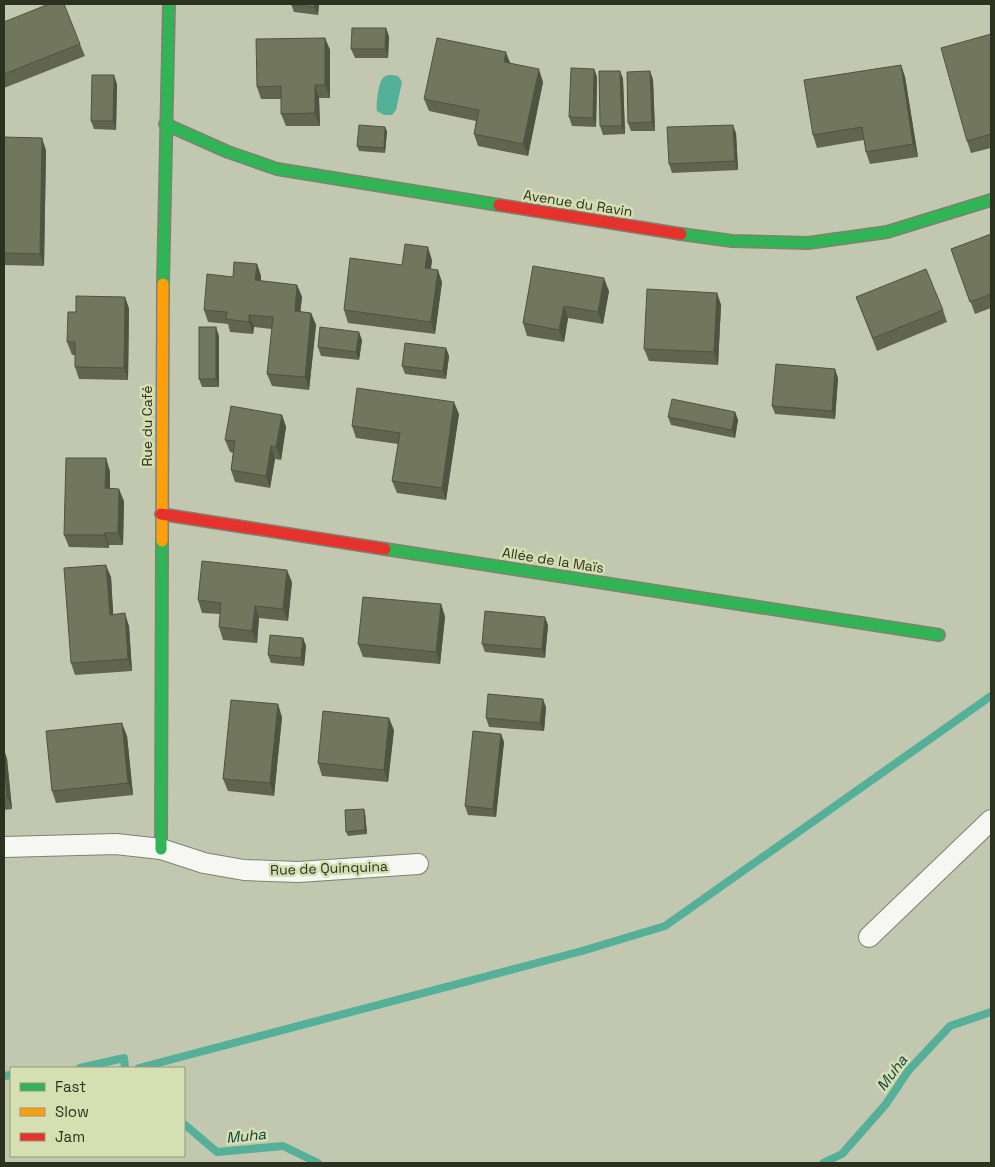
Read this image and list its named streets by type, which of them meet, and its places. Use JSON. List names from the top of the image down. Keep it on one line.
{"streets":{"street":["Avenue du Ravin","Rue du Café","Allée de la Maïs","Rue de Quinquina"]},"crossings":[["Avenue du Ravin","Rue du Café"],["Rue du Café","Allée de la Maïs"],["Rue du Café","Rue de Quinquina"]],"water":["Muha"],"legend":["Fast","Slow","Jam"]}
